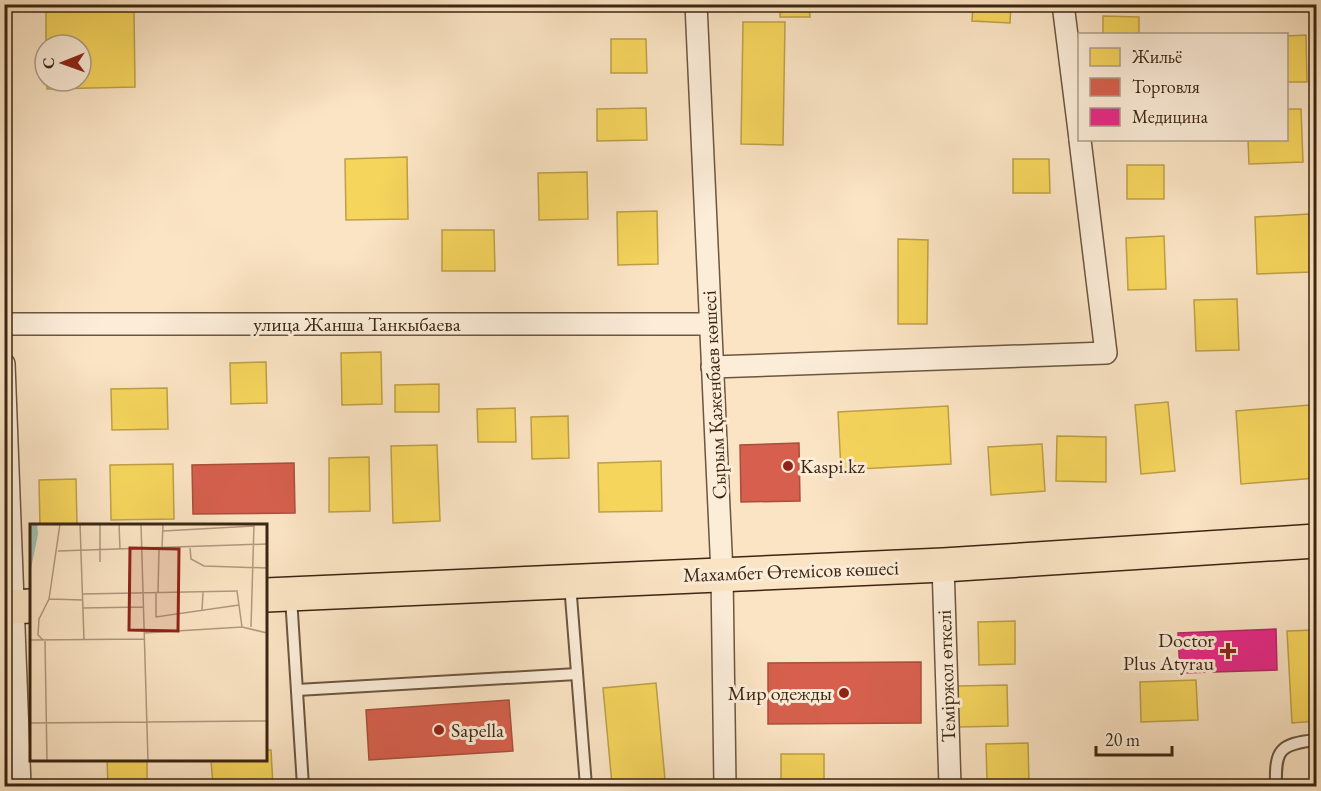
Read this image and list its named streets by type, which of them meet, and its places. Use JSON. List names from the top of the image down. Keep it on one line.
{"streets":{"main road":["Махамбет Өтемісов көшесі"],"street":["улица Жанша Танкыбаева","Сырым Қаженбаев көшесі","Теміржол өткелі"]},"crossings":[["улица Жанша Танкыбаева","Сырым Қаженбаев көшесі"],["Сырым Қаженбаев көшесі","Махамбет Өтемісов көшесі"],["Махамбет Өтемісов көшесі","Теміржол өткелі"]],"places":{"other":["Kaspi.kz","Мир одежды","Sapella"],"health":["Doctor Plus Atyrau"]},"legend":["Жильё","Торговля","Медицина"],"scale_bar":"20 m","north":"left"}
